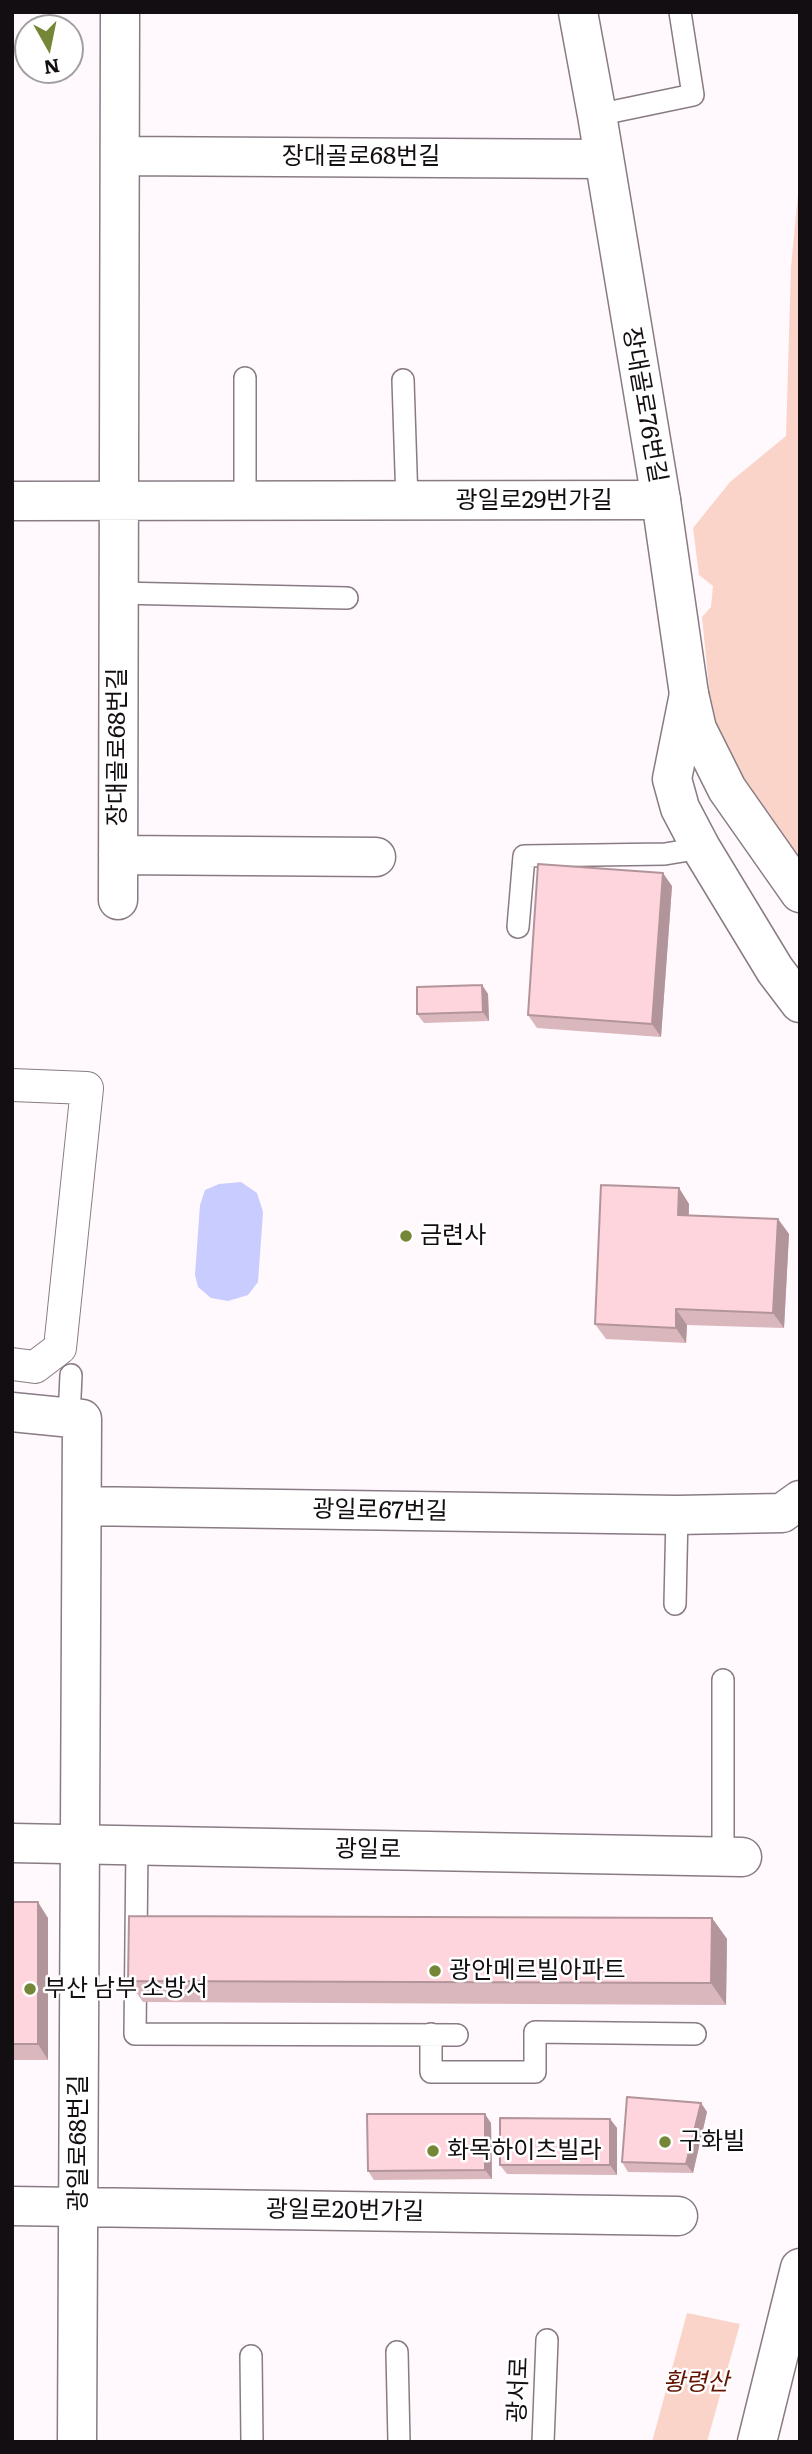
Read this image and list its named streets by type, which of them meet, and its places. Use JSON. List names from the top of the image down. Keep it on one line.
{"streets":{"main road":["장대골로68번길","장대골로76번길","광일로29번가길","광일로67번길","광일로","광일로68번길","광일로20번가길"],"lane":["광서로"]},"crossings":[["장대골로68번길","장대골로76번길"],["장대골로68번길","광일로29번가길"],["장대골로76번길","광일로29번가길"],["광일로","광일로68번길"],["광일로68번길","광일로20번가길"]],"parks":["황령산"],"places":["금련사","광안메르빌아파트","부산 남부 소방서","구화빌","화목하이츠빌라"],"north":"bottom"}
